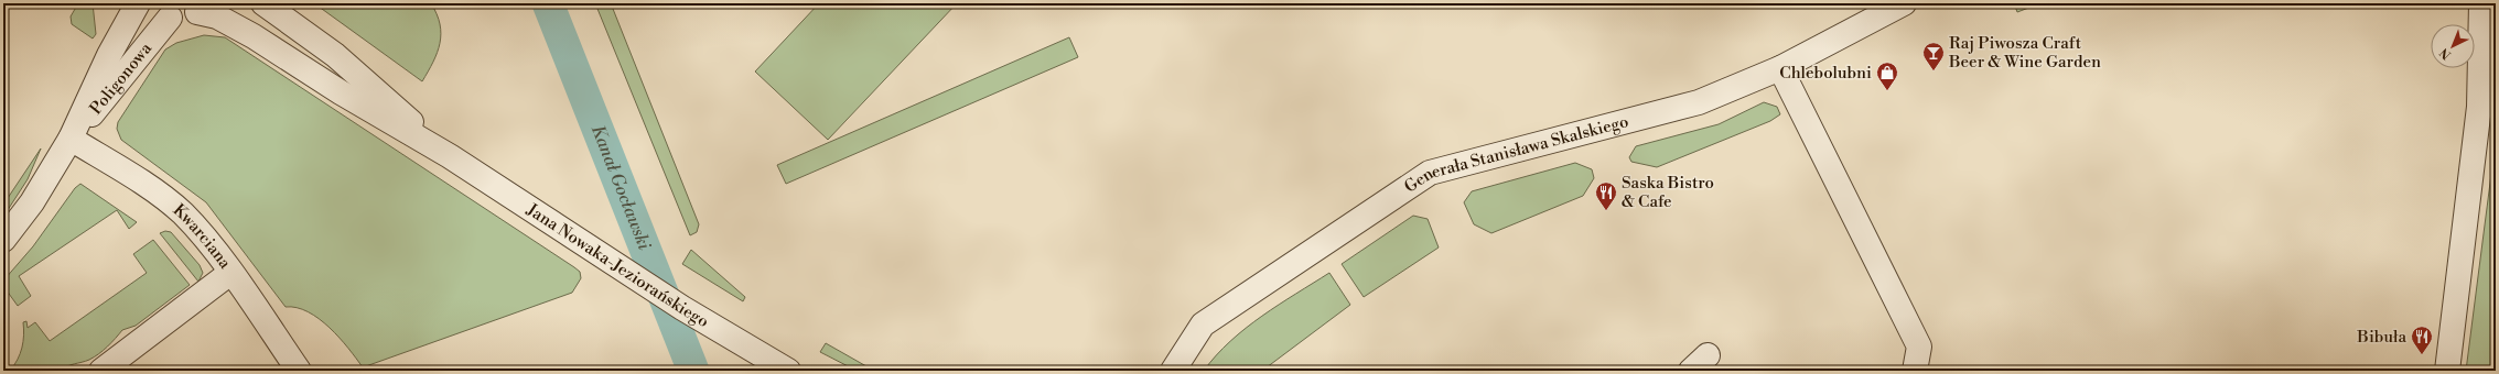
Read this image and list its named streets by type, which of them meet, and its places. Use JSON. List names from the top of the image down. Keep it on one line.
{"streets":{"street":["Poligonowa","Generała Stanisława Skalskiego","Kwarciana","Jana Nowaka-Jeziorańskiego"]},"crossings":[["Poligonowa","Kwarciana"]],"water":["Kanał Gocławski"],"places":{"bar":["Raj Piwosza Craft Beer & Wine Garden"],"shop":["Chlebolubni"],"restaurant":["Saska Bistro & Cafe","Bibuła"]},"north":"bottom left"}
